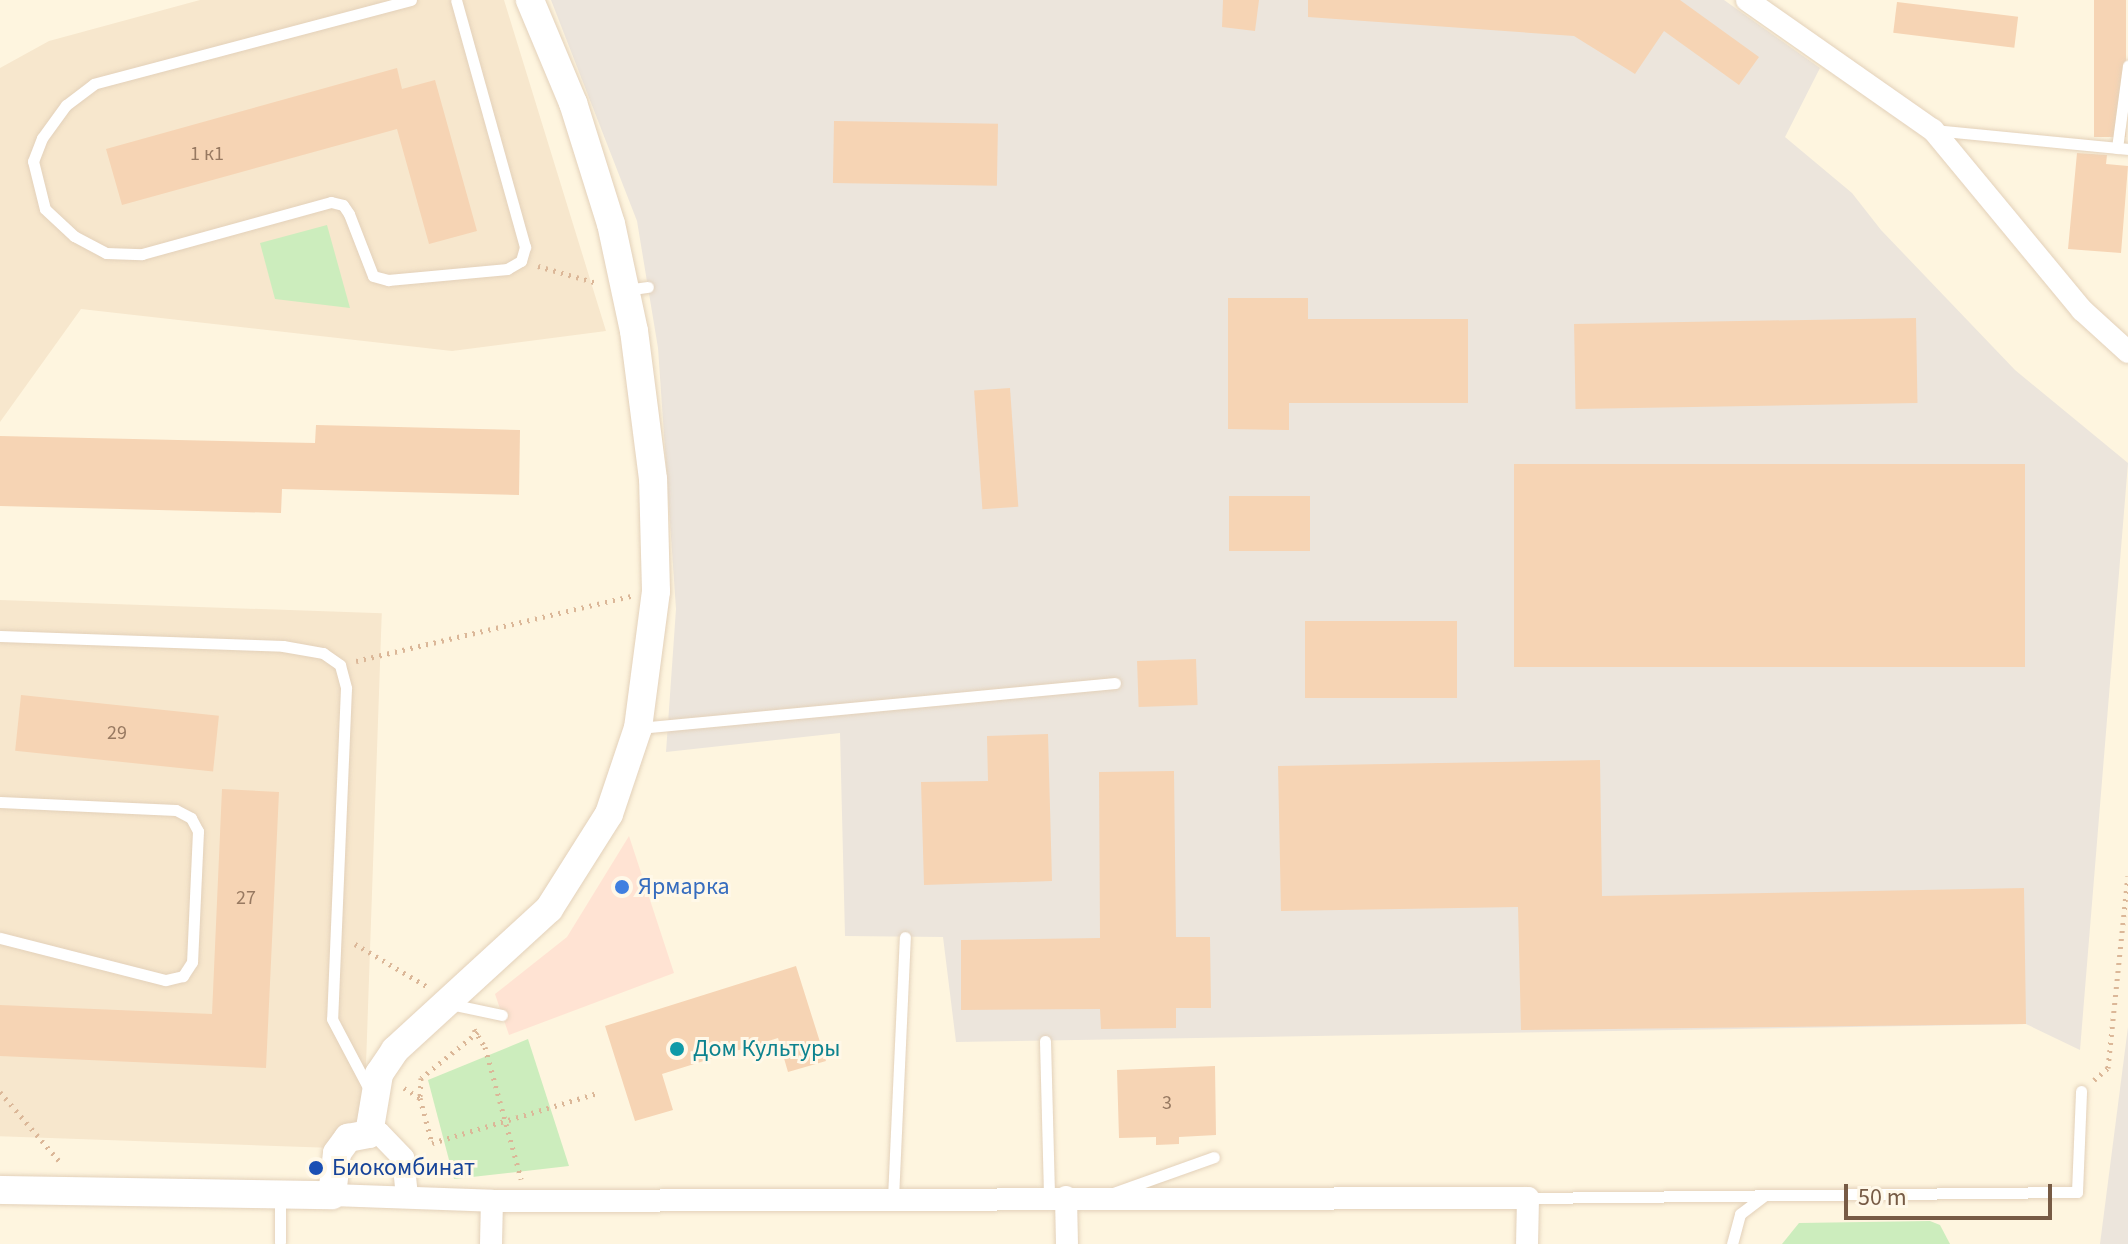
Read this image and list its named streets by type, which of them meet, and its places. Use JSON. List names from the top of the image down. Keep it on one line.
{"places":["Ярмарка","Дом Культуры","Биокомбинат"],"house_numbers":["1 к1","29","27","3"],"scale_bar":"50 m"}
